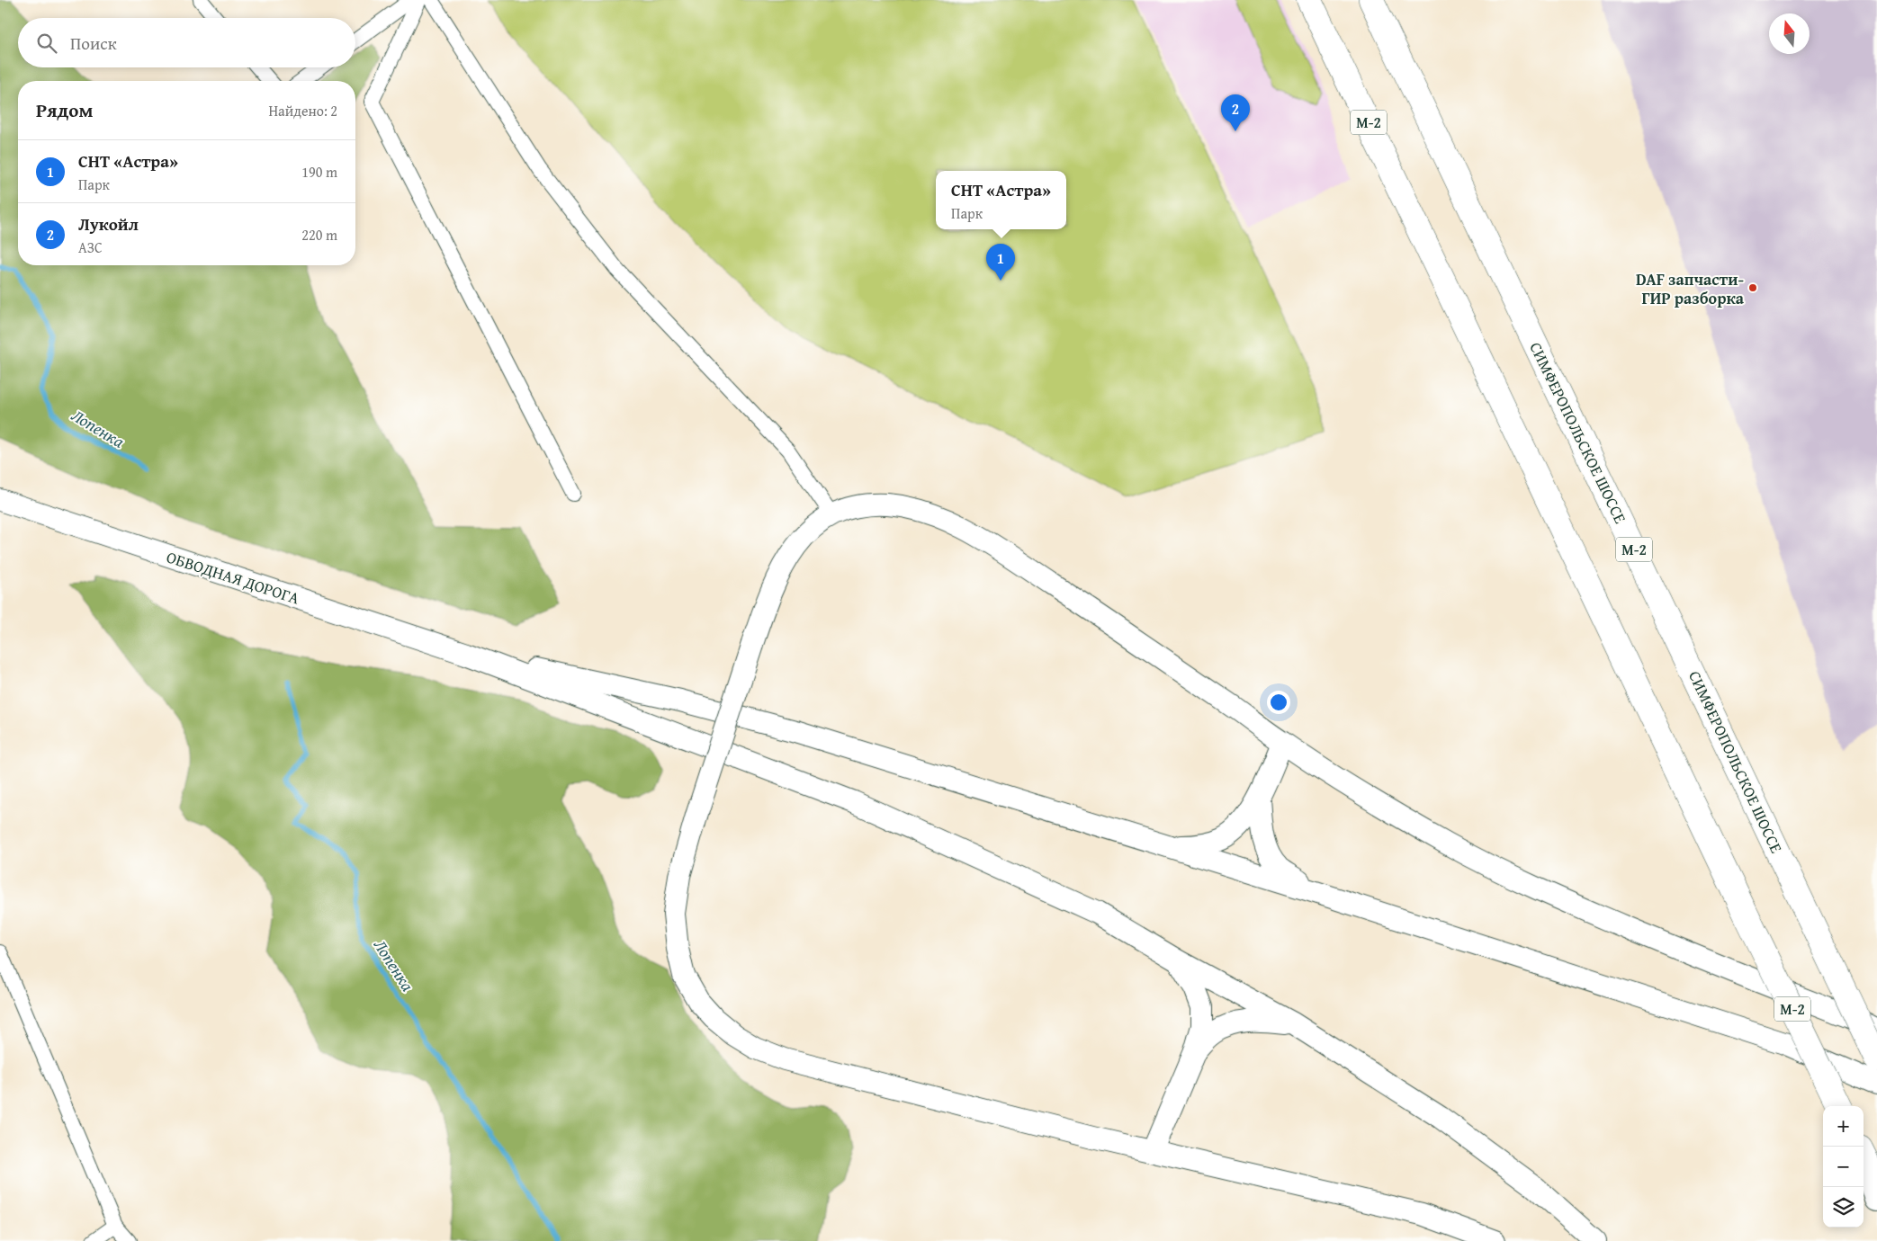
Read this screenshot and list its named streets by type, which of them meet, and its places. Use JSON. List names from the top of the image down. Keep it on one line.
{"streets":{"highway":["М-2","СИМФЕРОПОЛЬСКОЕ ШОССЕ"],"main road":["ОБВОДНАЯ ДОРОГА"]},"water":["Лопенка"],"places":["DAF запчасти- ГИР разборка"],"north":"top","page":{"search":"Поиск","heading":["Рядом","Найдено: 2"],"pins":["2","1"],"list":[{"mark":"1","name":"СНТ «Астра»","note":"Парк","value":"190 m"},{"mark":"2","name":"Лукойл","note":"АЗС","value":"220 m"}],"popup":["СНТ «Астра»","Парк"],"map_buttons":["+","−"]}}
